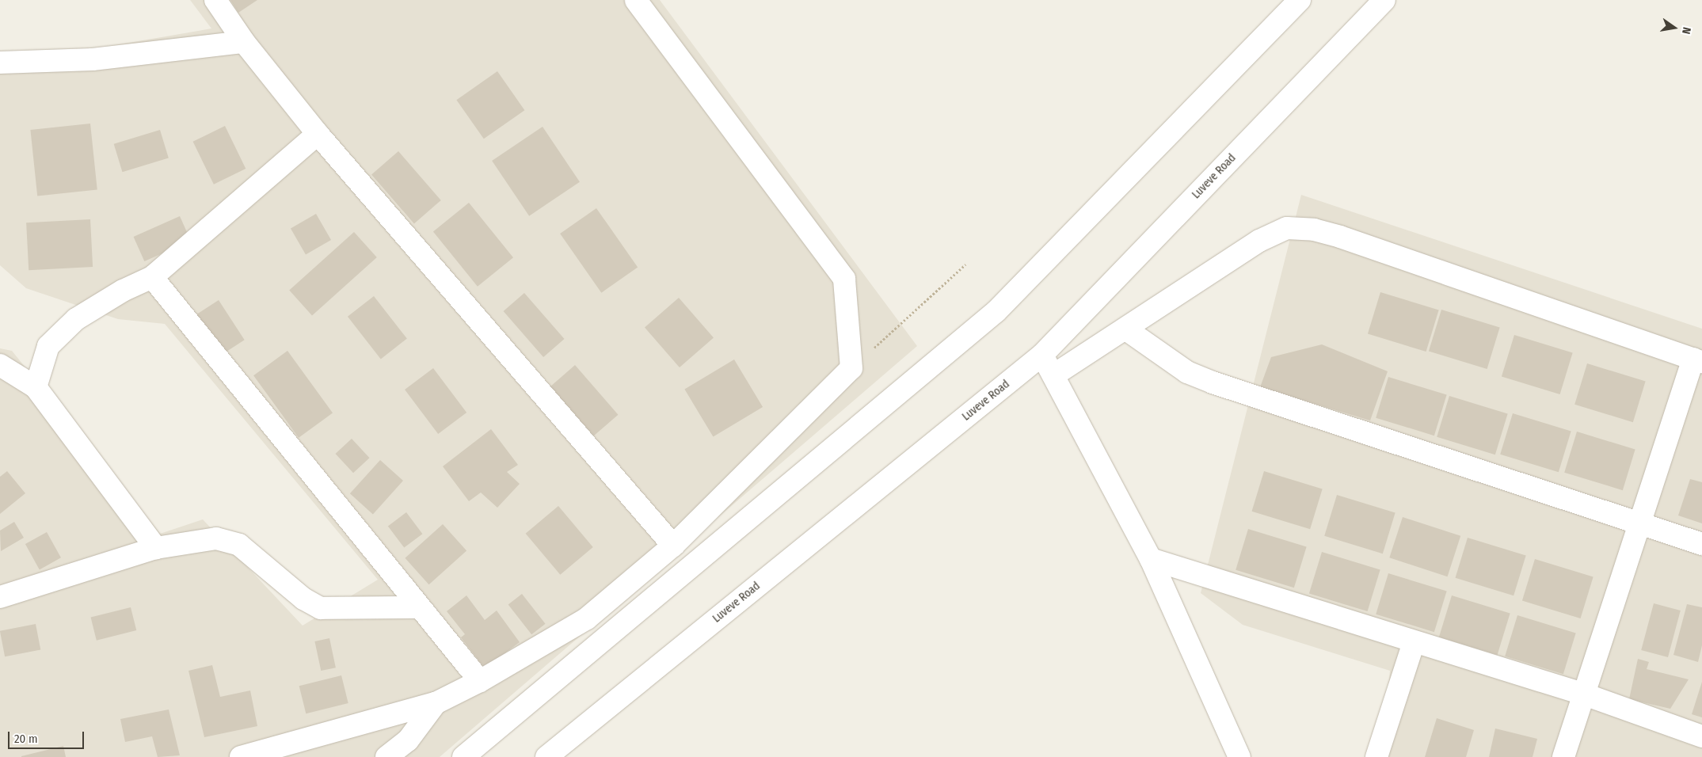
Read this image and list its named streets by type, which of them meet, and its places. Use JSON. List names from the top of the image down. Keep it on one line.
{"streets":{"street":["Luveve Road"]},"scale_bar":"20 m","north":"right"}
